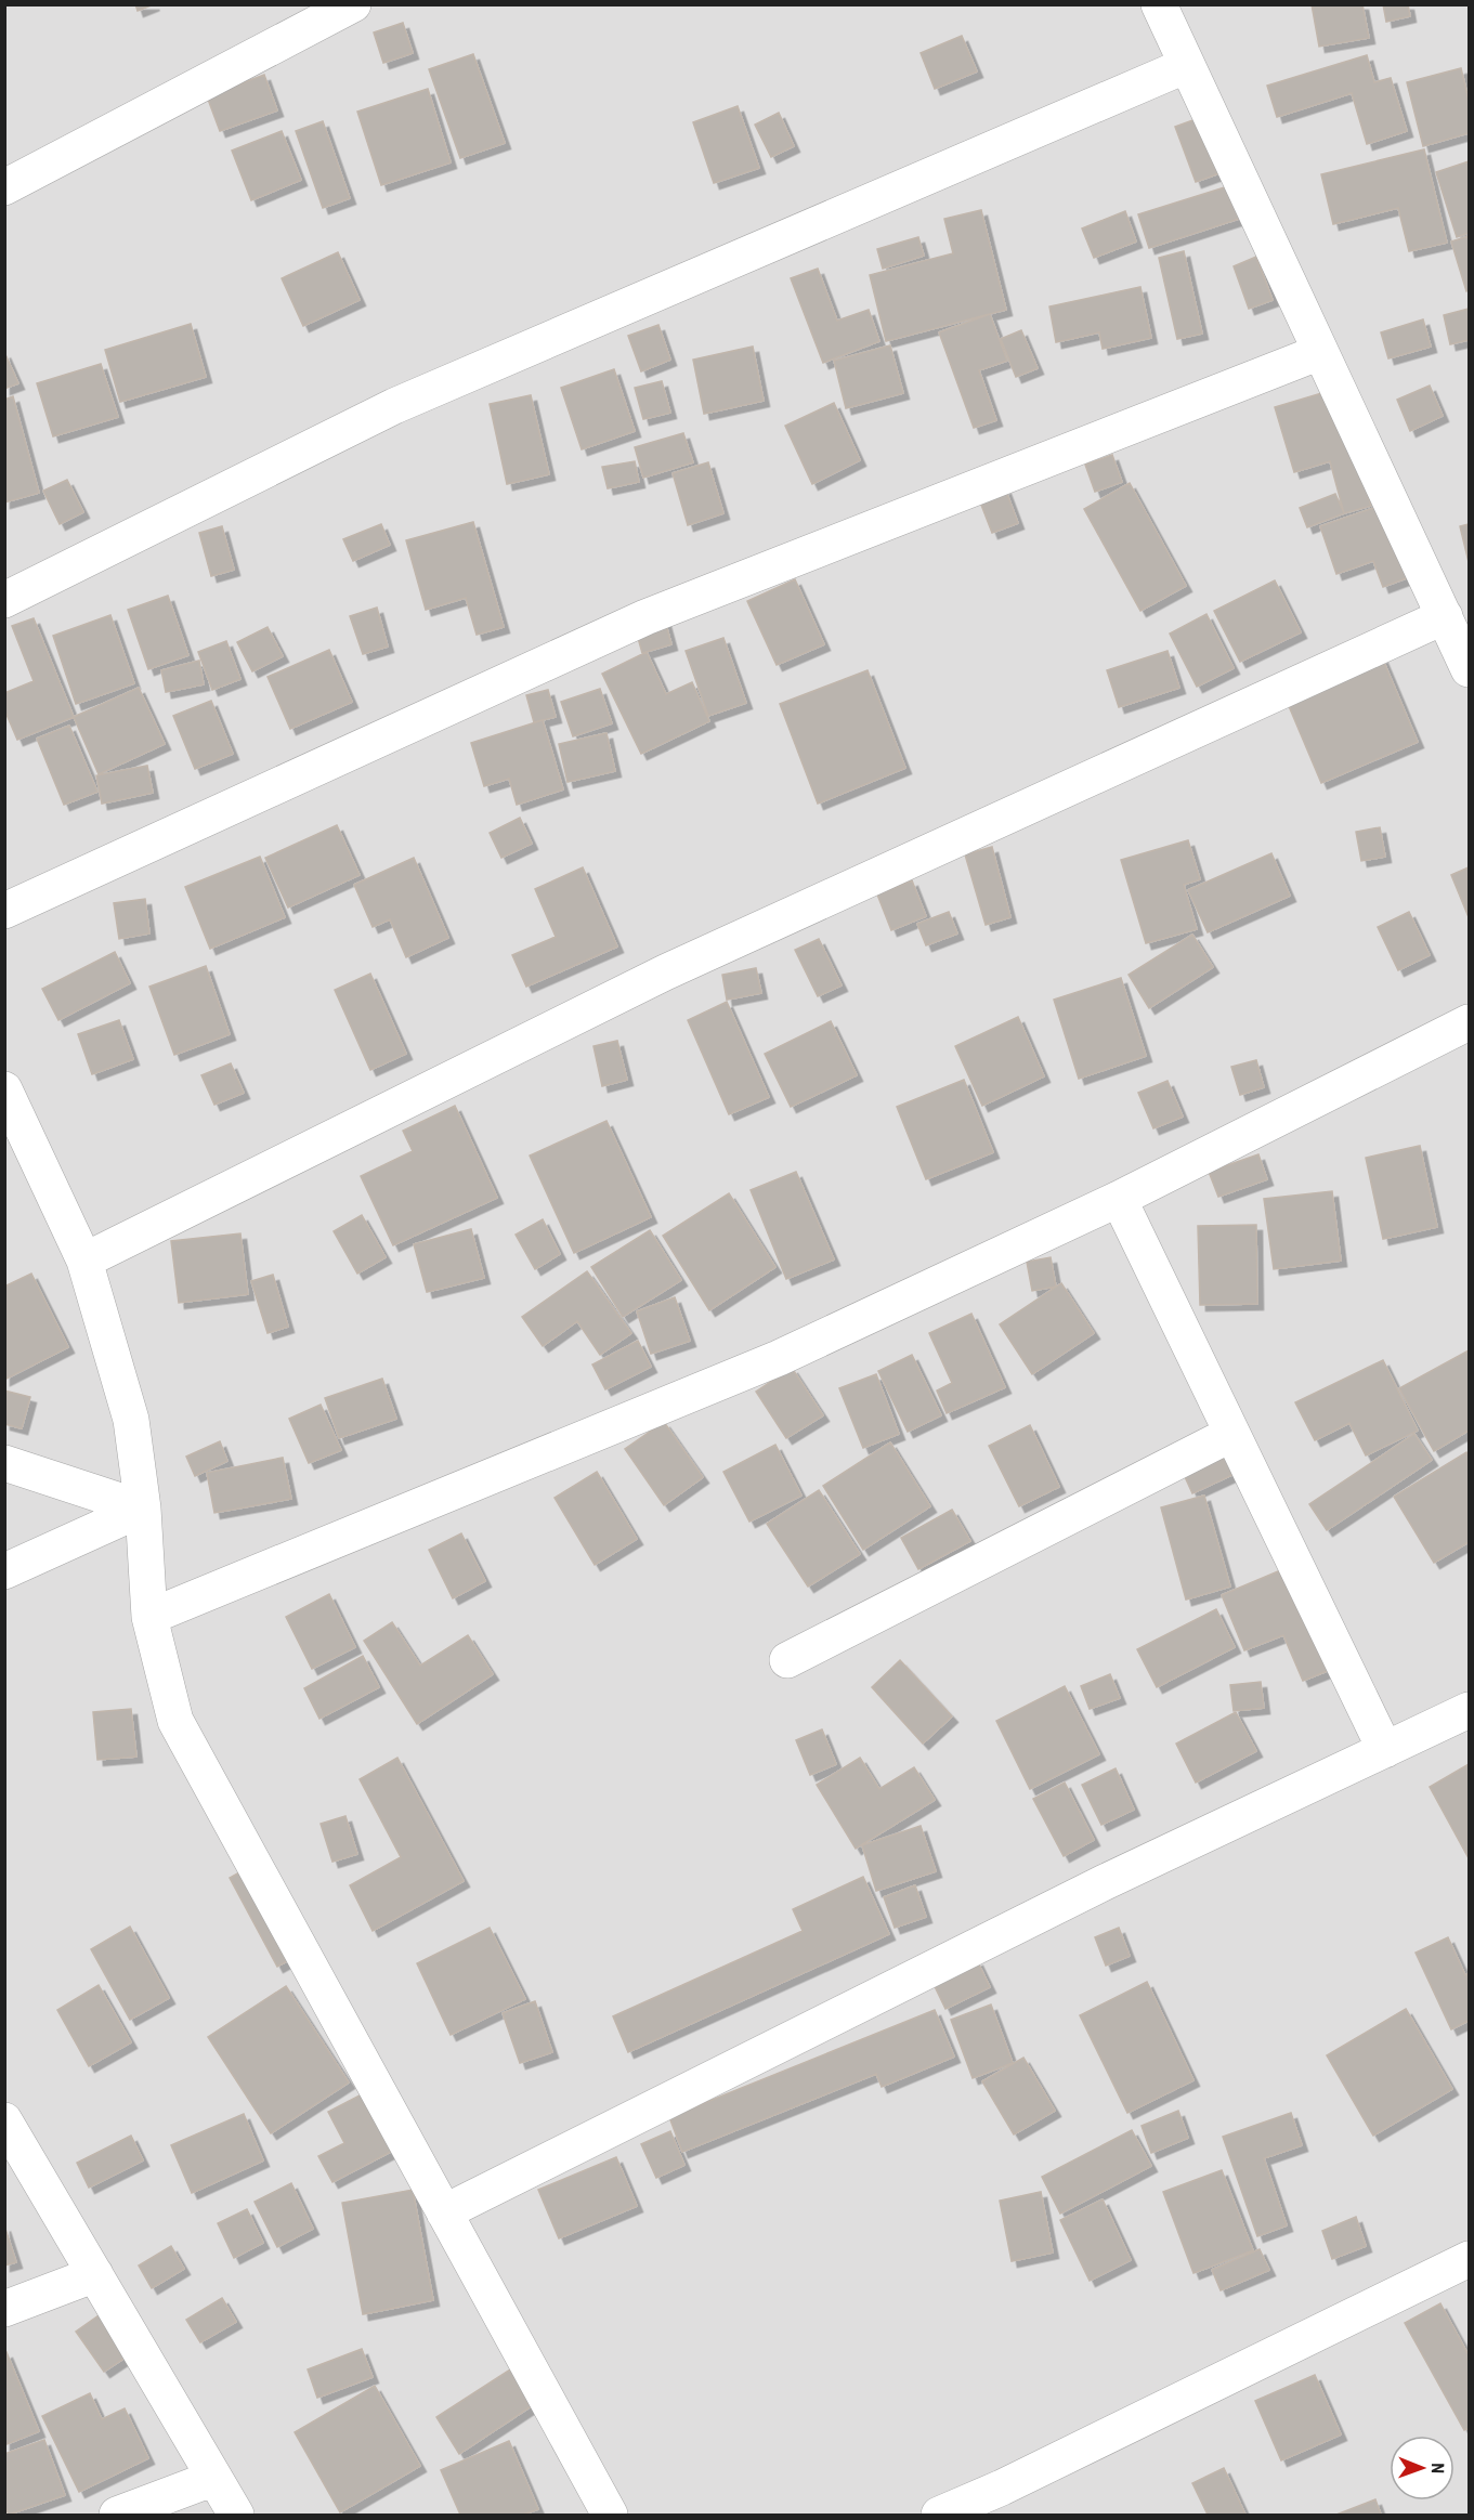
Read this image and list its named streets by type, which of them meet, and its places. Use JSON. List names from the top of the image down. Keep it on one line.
{"north":"right"}
